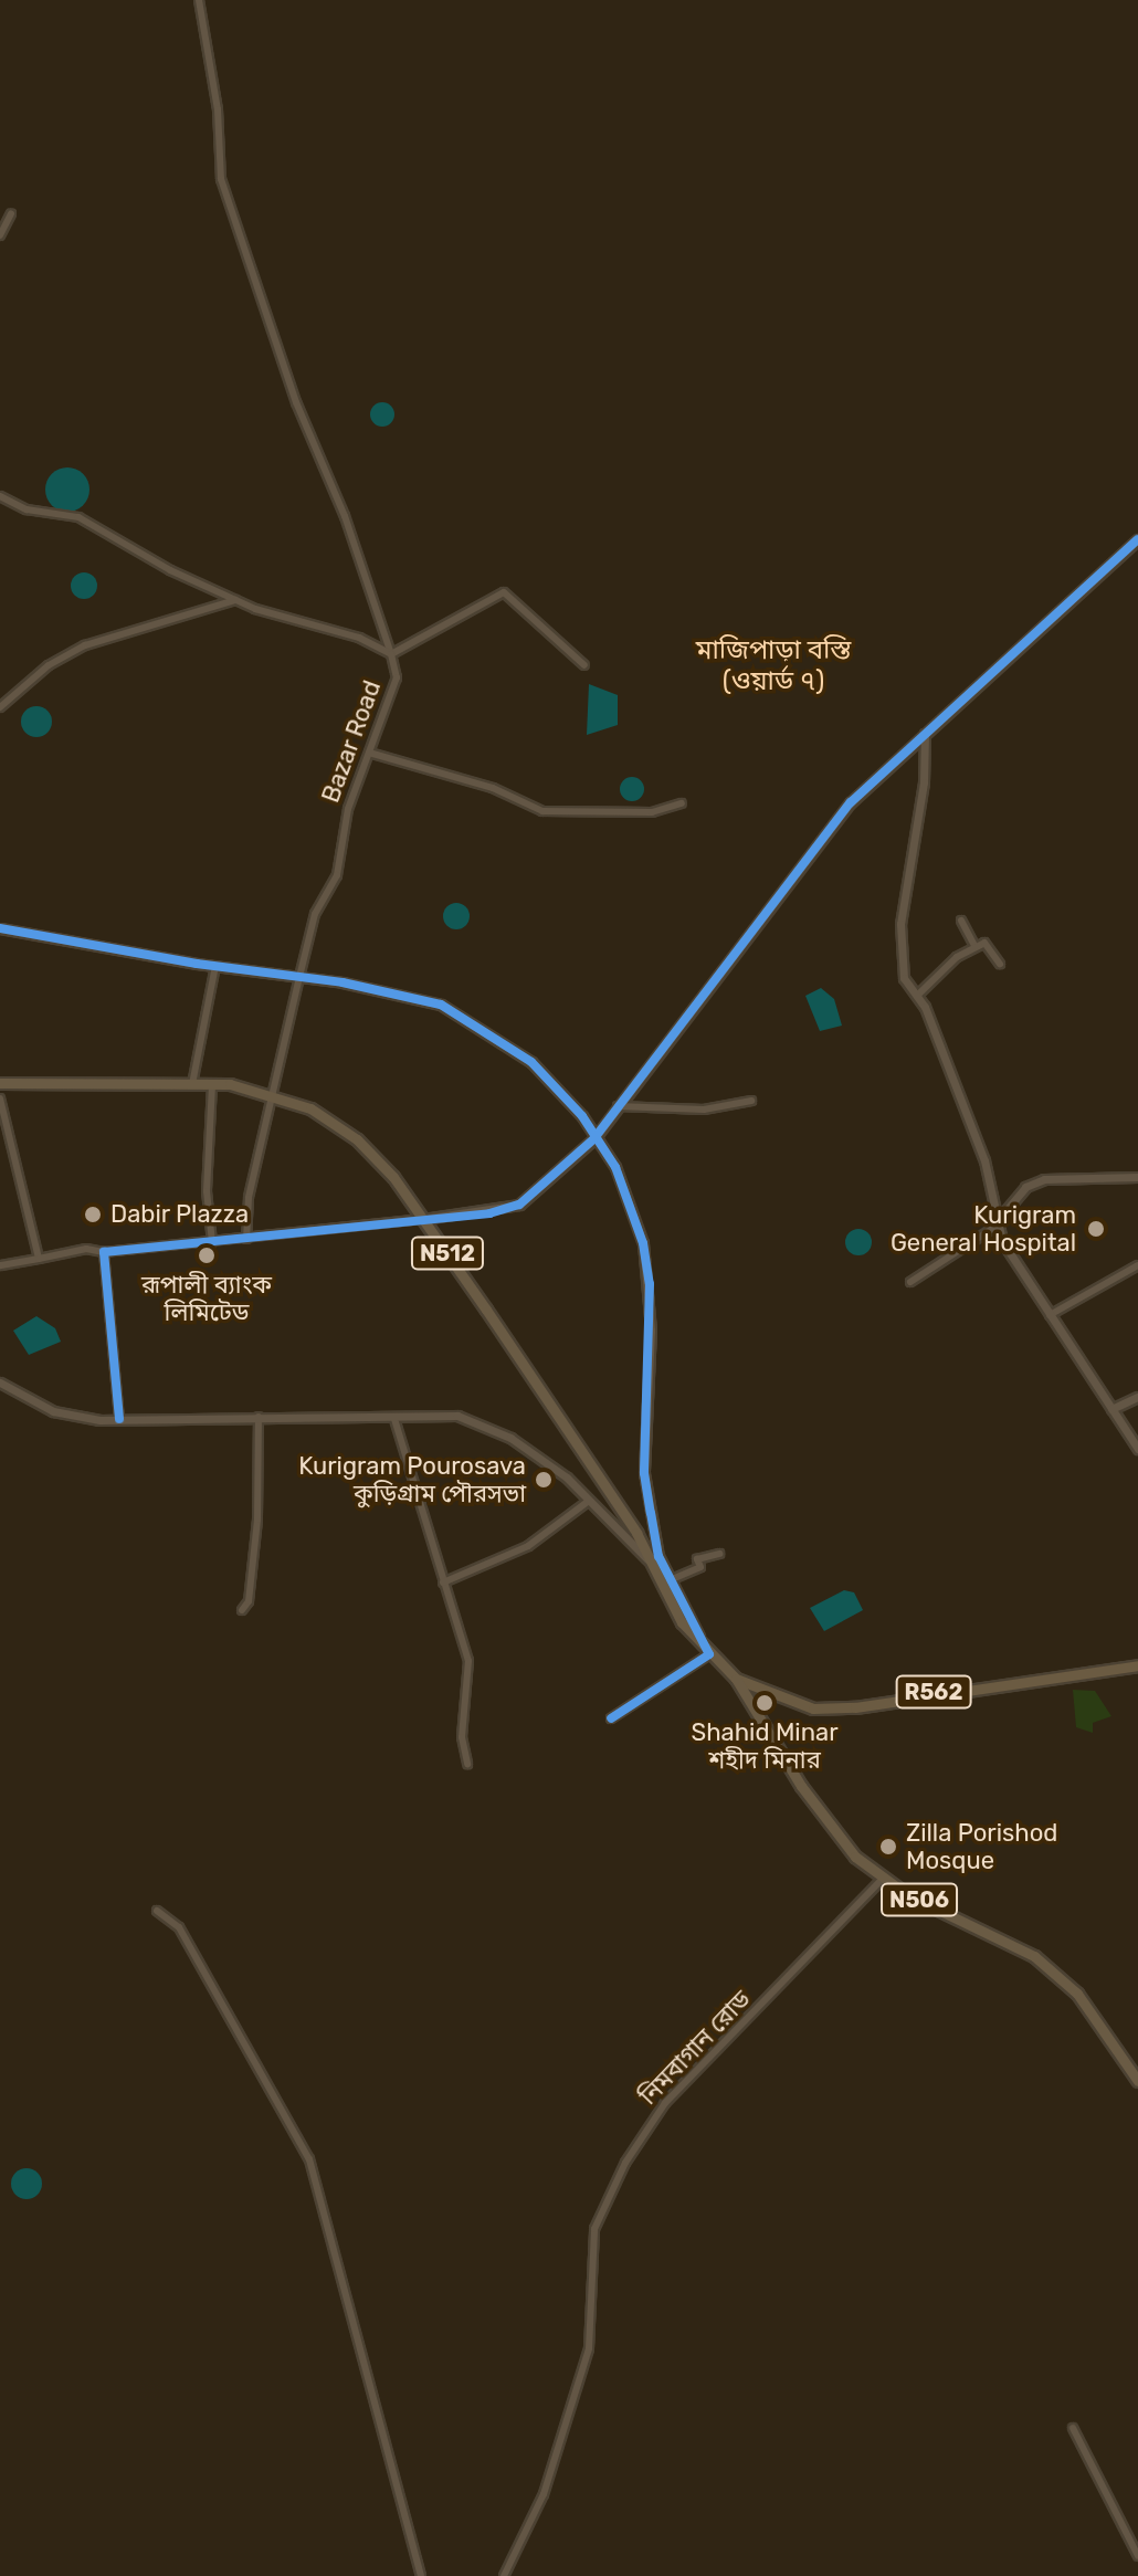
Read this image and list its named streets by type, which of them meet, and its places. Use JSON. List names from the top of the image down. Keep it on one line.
{"streets":{"highway":["N512","N506"],"main road":["R562"],"street":["Bazar Road","নিমবাগান রোড"]},"crossings":[["Bazar Road","N512"],["N512","R562"],["N512","N506"],["R562","N506"],["N506","নিমবাগান রোড"]],"districts":["মাজিপাড়া বস্তি (ওয়ার্ড ৭)"],"places":["Dabir Plazza","Kurigram General Hospital","রূপালী ব্যাংক লিমিটেড","Kurigram Pourosava কুড়িগ্রাম পৌরসভা","Shahid Minar শহীদ মিনার","Zilla Porishod Mosque"]}
